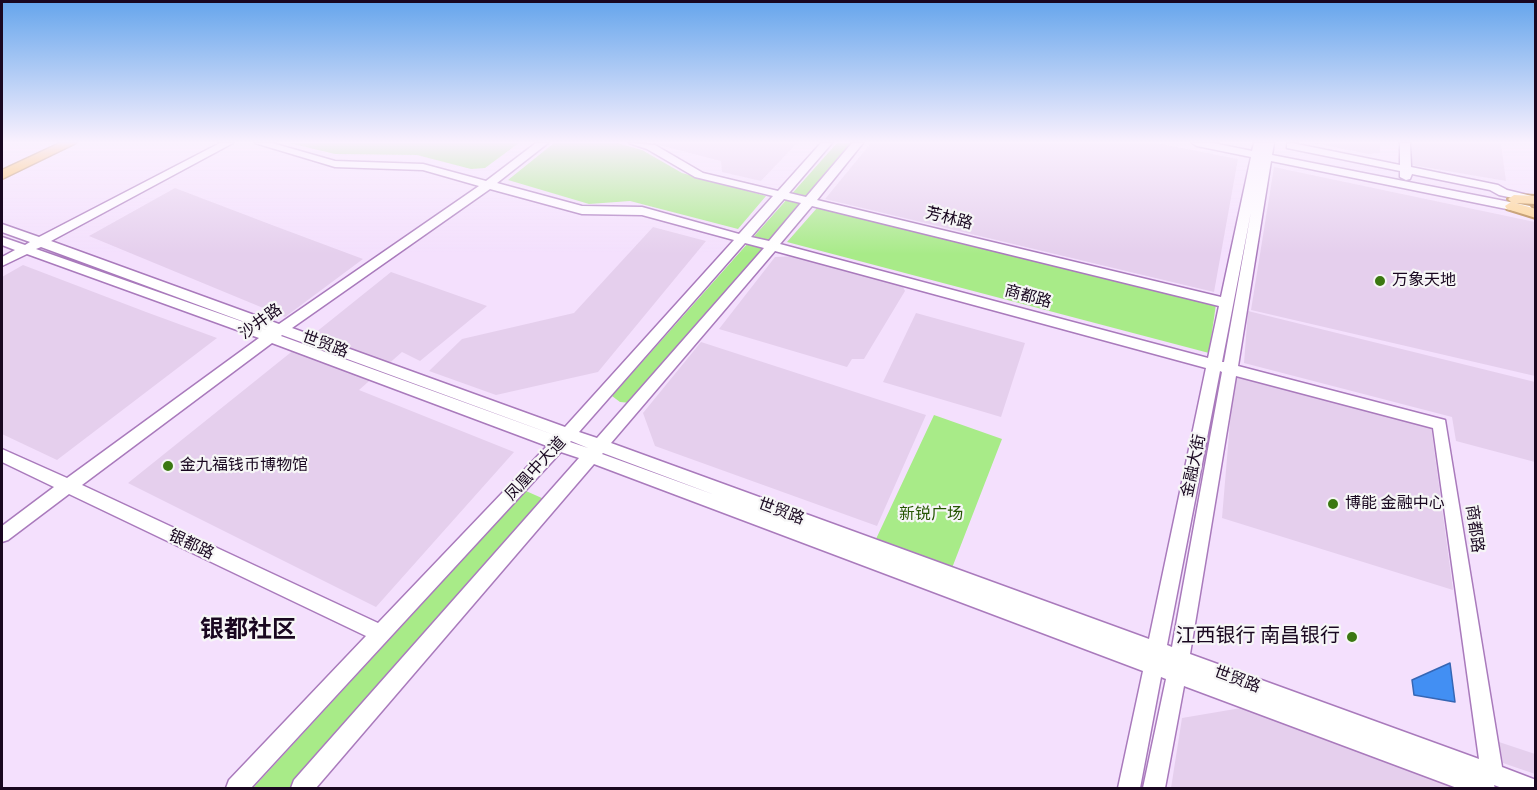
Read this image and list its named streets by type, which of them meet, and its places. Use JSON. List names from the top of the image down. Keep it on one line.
{"streets":{"street":["芳林路","商都路","沙井路","世贸路","金融大街","凤凰中大道","银都路"]},"crossings":[["芳林路","金融大街"],["芳林路","凤凰中大道"],["商都路","沙井路"],["商都路","世贸路"],["商都路","金融大街"],["商都路","凤凰中大道"],["沙井路","世贸路"],["沙井路","银都路"],["世贸路","金融大街"],["世贸路","凤凰中大道"],["凤凰中大道","银都路"]],"districts":["银都社区"],"parks":["新锐广场"],"places":["万象天地","金九福钱币博物馆","博能 金融中心","江西银行 南昌银行"]}
